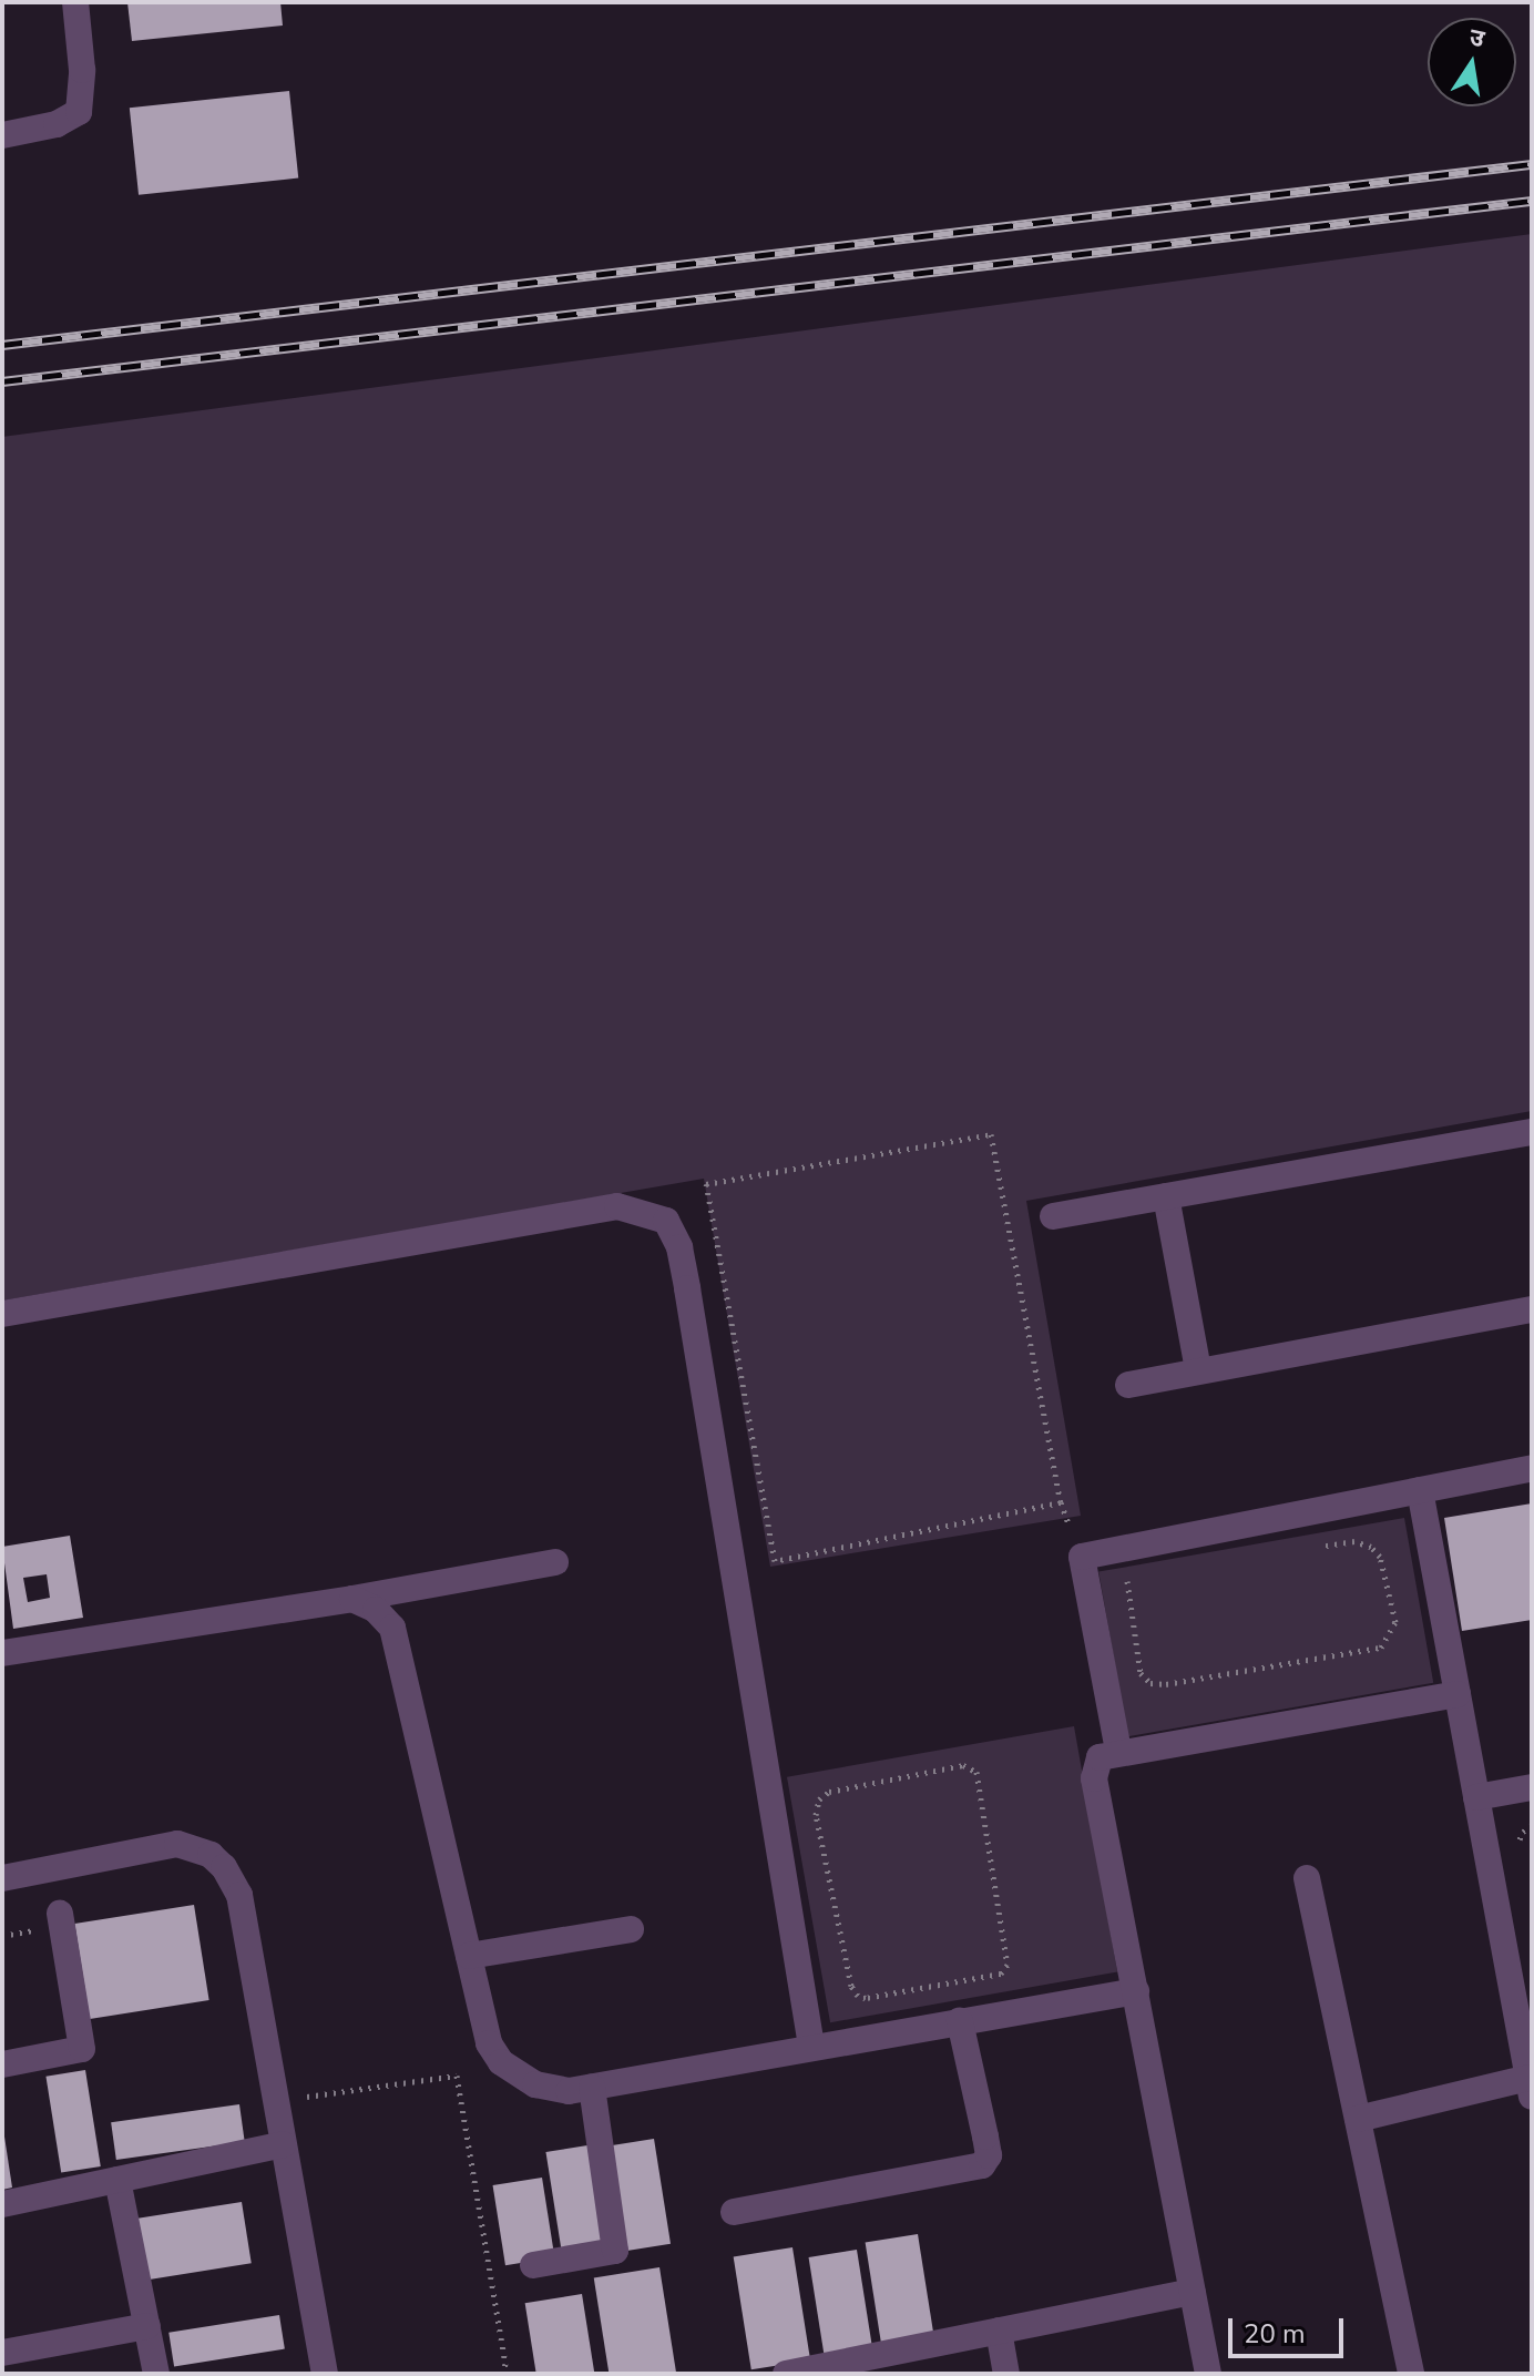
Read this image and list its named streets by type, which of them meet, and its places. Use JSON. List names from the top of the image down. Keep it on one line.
{"scale_bar":"20 m","north":"top"}
